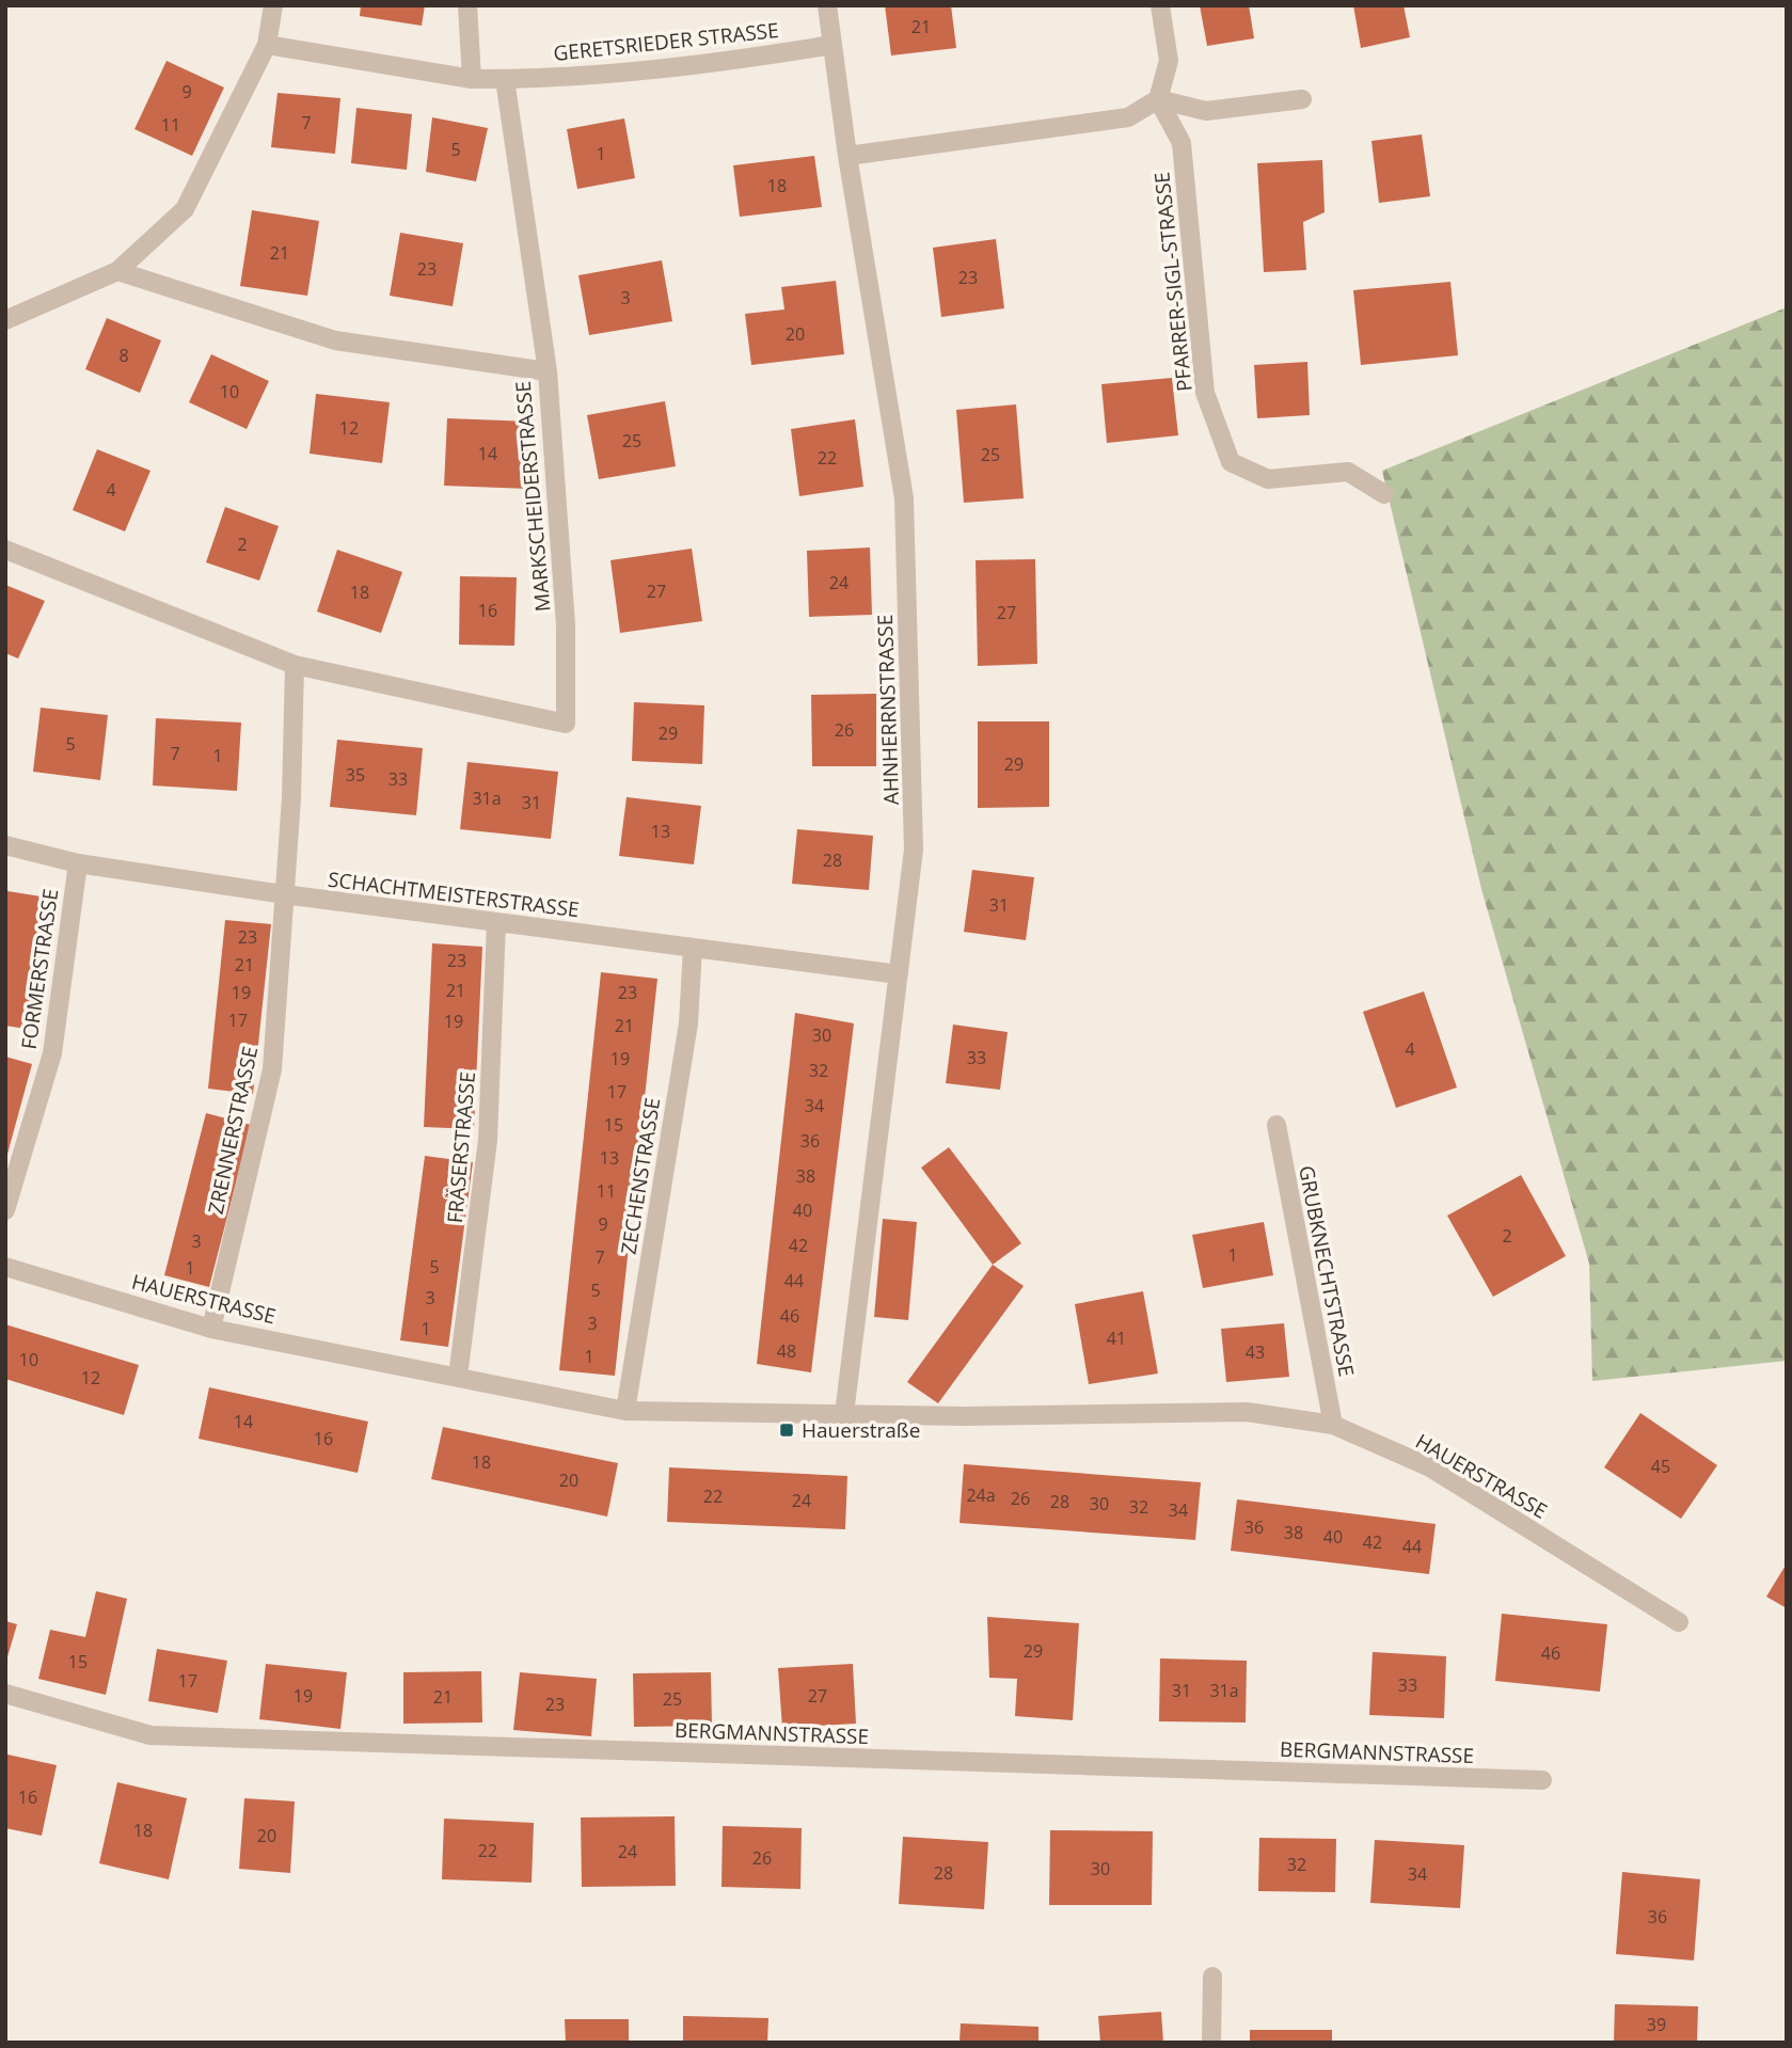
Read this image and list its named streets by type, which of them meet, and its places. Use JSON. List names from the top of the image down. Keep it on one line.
{"streets":{"street":["GERETSRIEDER STRASSE","PFARRER-SIGL-STRASSE","MARKSCHEIDERSTRASSE","AHNHERRNSTRASSE","SCHACHTMEISTERSTRASSE","FORMERSTRASSE","ZRENNERSTRASSE","FRÄSERSTRASSE","ZECHENSTRASSE","GRUBKNECHTSTRASSE","HAUERSTRASSE","BERGMANNSTRASSE"]},"crossings":[["GERETSRIEDER STRASSE","AHNHERRNSTRASSE"],["AHNHERRNSTRASSE","SCHACHTMEISTERSTRASSE"],["AHNHERRNSTRASSE","HAUERSTRASSE"],["SCHACHTMEISTERSTRASSE","FORMERSTRASSE"],["SCHACHTMEISTERSTRASSE","ZRENNERSTRASSE"],["SCHACHTMEISTERSTRASSE","FRÄSERSTRASSE"],["SCHACHTMEISTERSTRASSE","ZECHENSTRASSE"],["ZRENNERSTRASSE","HAUERSTRASSE"],["FRÄSERSTRASSE","HAUERSTRASSE"],["ZECHENSTRASSE","HAUERSTRASSE"],["GRUBKNECHTSTRASSE","HAUERSTRASSE"]],"places":{"transit":["Hauerstraße"]},"house_numbers":["21","9","7","11","5","1","18","21","23","23","3","20","8","10","12","25","14","25","22","4","2","24","27","18","16","27","26","29","5","7","1","29","35","33","31a","31","13","28","31","23","23","21","21","19","23","17","19","21","30","4","33","19","32","17","34","15","36","13","38","11","40","9","2","3","42","1","7","5","1","44","5","3","46","3","1","41","48","43","1","10","12","14","16","18","45","20","24a","22","26","24","28","30","32","34","36","38","40","42","44","29","46","15","17","33","31","31a","19","27","21","25","23","16","18","20","22","24","26","32","30","28","34","36","39"]}
